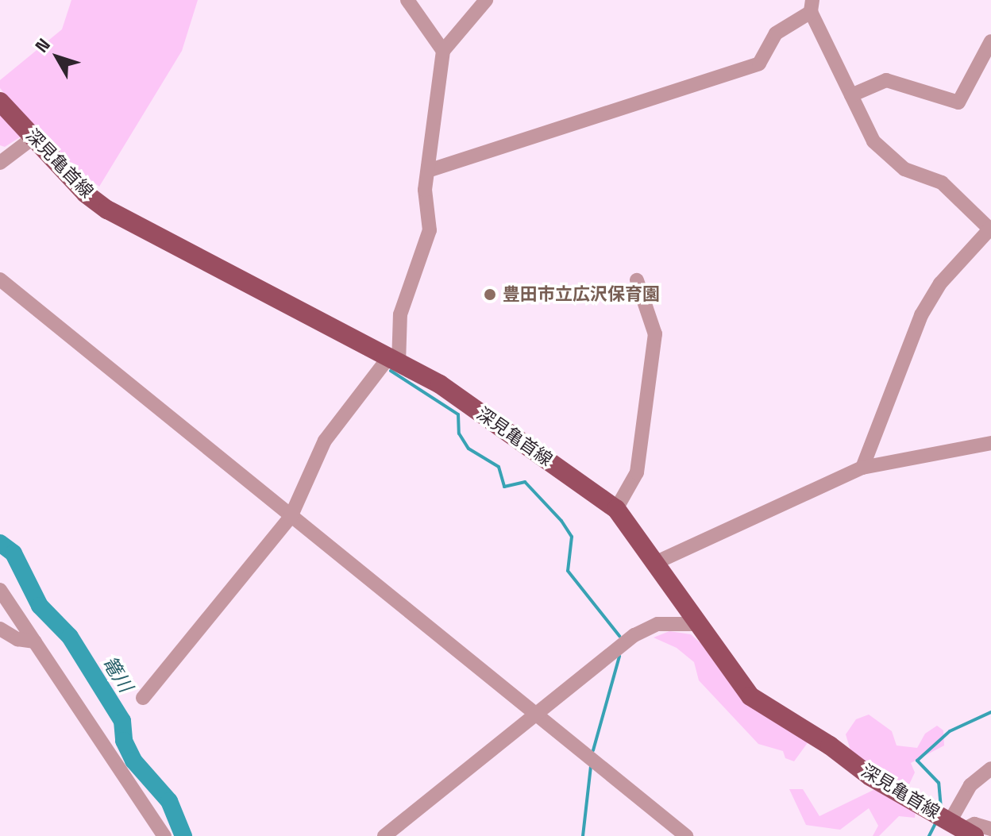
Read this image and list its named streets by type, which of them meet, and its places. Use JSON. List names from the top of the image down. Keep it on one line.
{"streets":{"main road":["深見亀首線"]},"water":["篭川"],"places":["豊田市立広沢保育園"],"north":"top left"}
